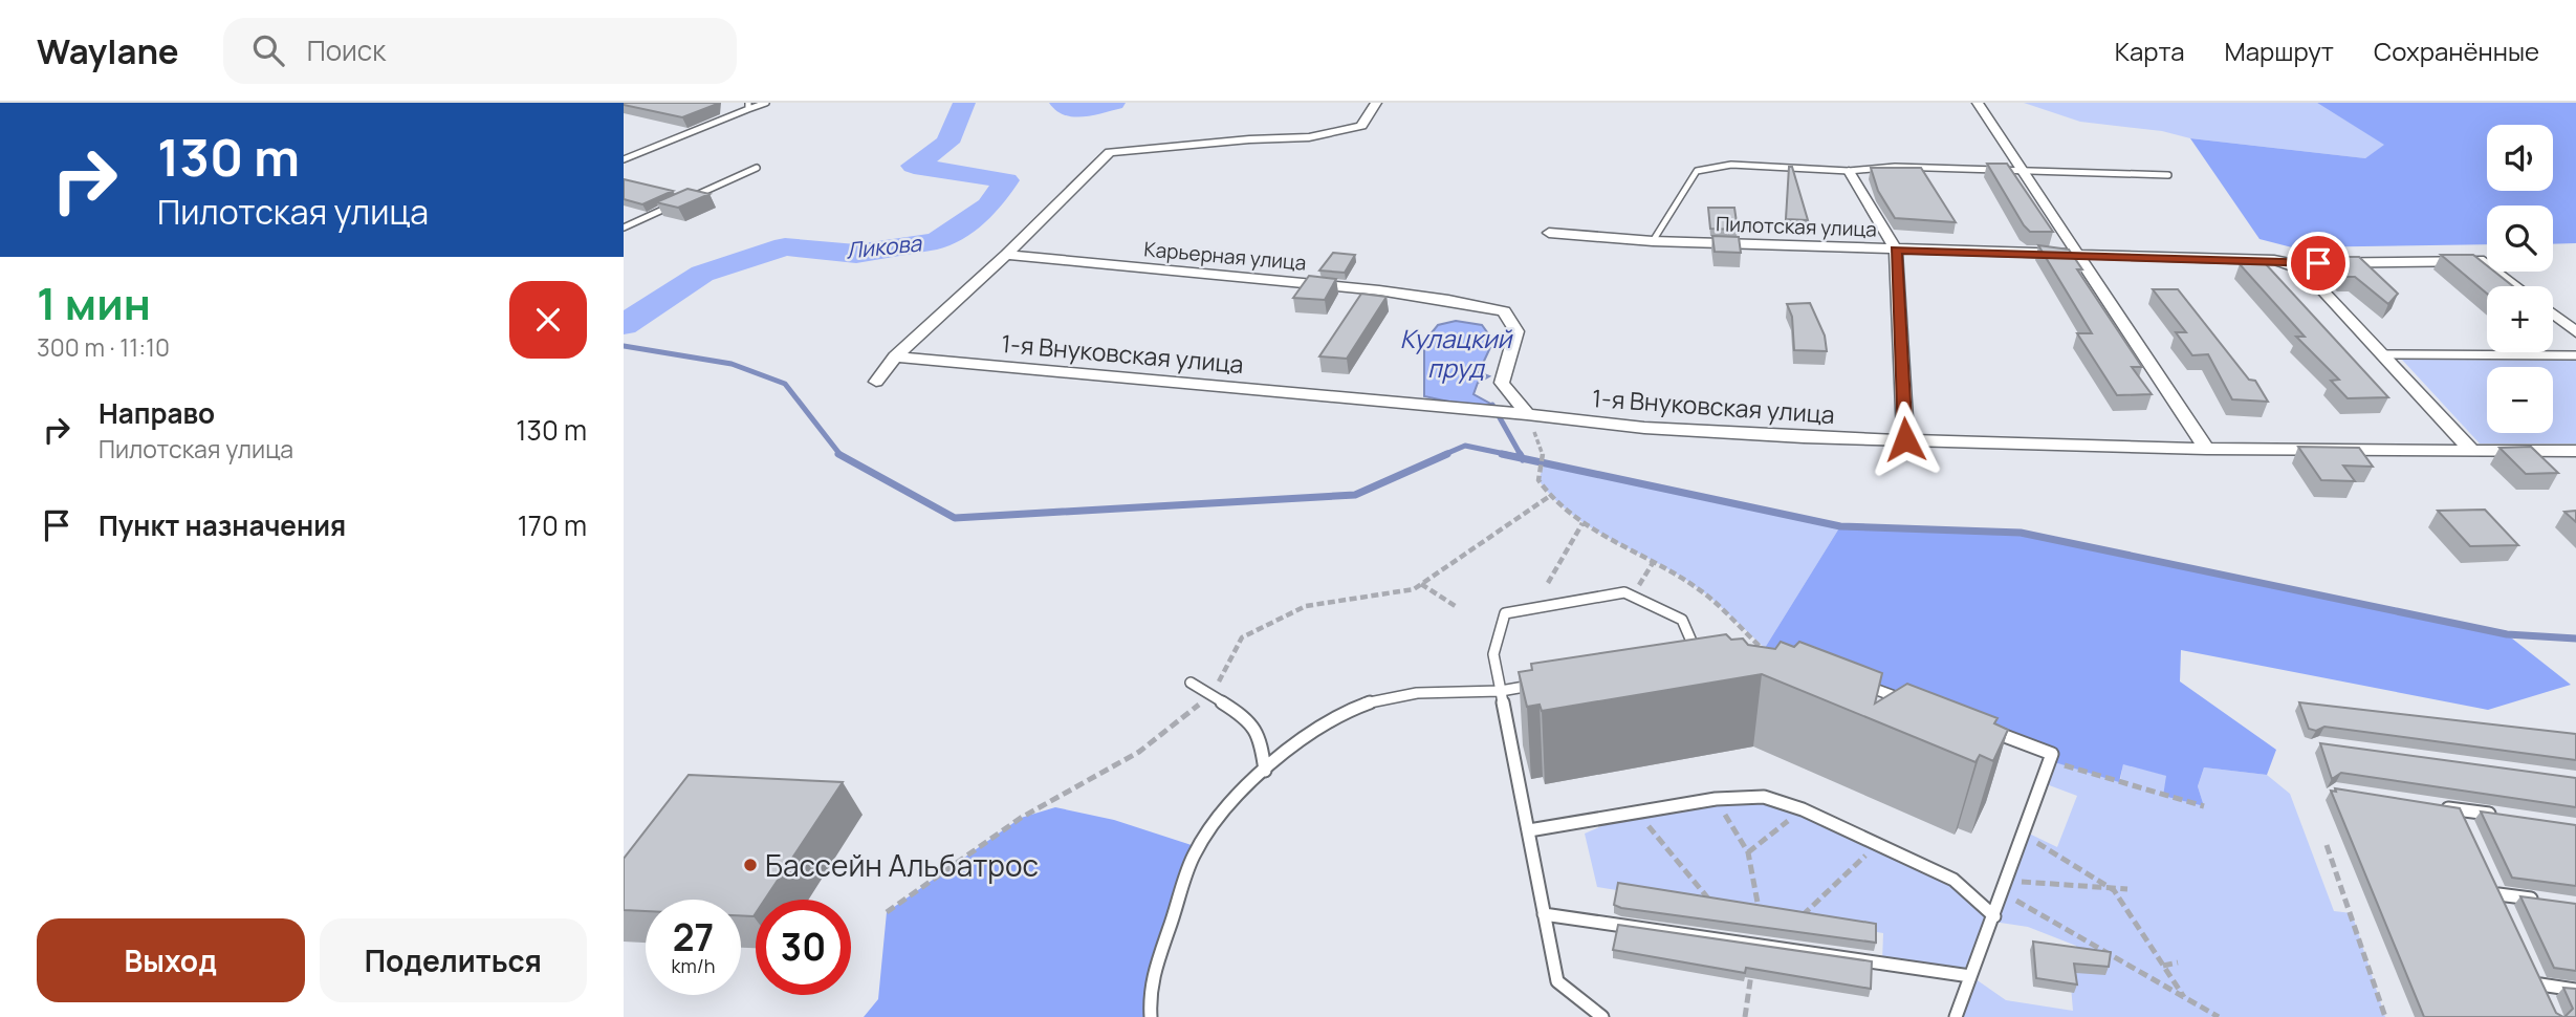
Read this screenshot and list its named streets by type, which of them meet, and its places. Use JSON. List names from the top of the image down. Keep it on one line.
{"streets":{"street":["Пилотская улица","Карьерная улица","1-я Внуковская улица"]},"crossings":[["Карьерная улица","1-я Внуковская улица"]],"water":["Ликова","Кулацкий пруд"],"places":["Бассейн Альбатрос"],"page":{"header":"Waylane","search":"Поиск","nav":["Карта","Маршрут","Сохранённые"],"turn":["130 m","Пилотская улица"],"map_buttons":["+","−"],"heading":["1 мин","300 m · 11:10"],"list":[{"name":"Направо","note":"Пилотская улица","value":"130 m"},{"name":"Пункт назначения","value":"170 m"}],"speed":"27 km/h","limit":"30","buttons":["Выход","Поделиться"]}}
